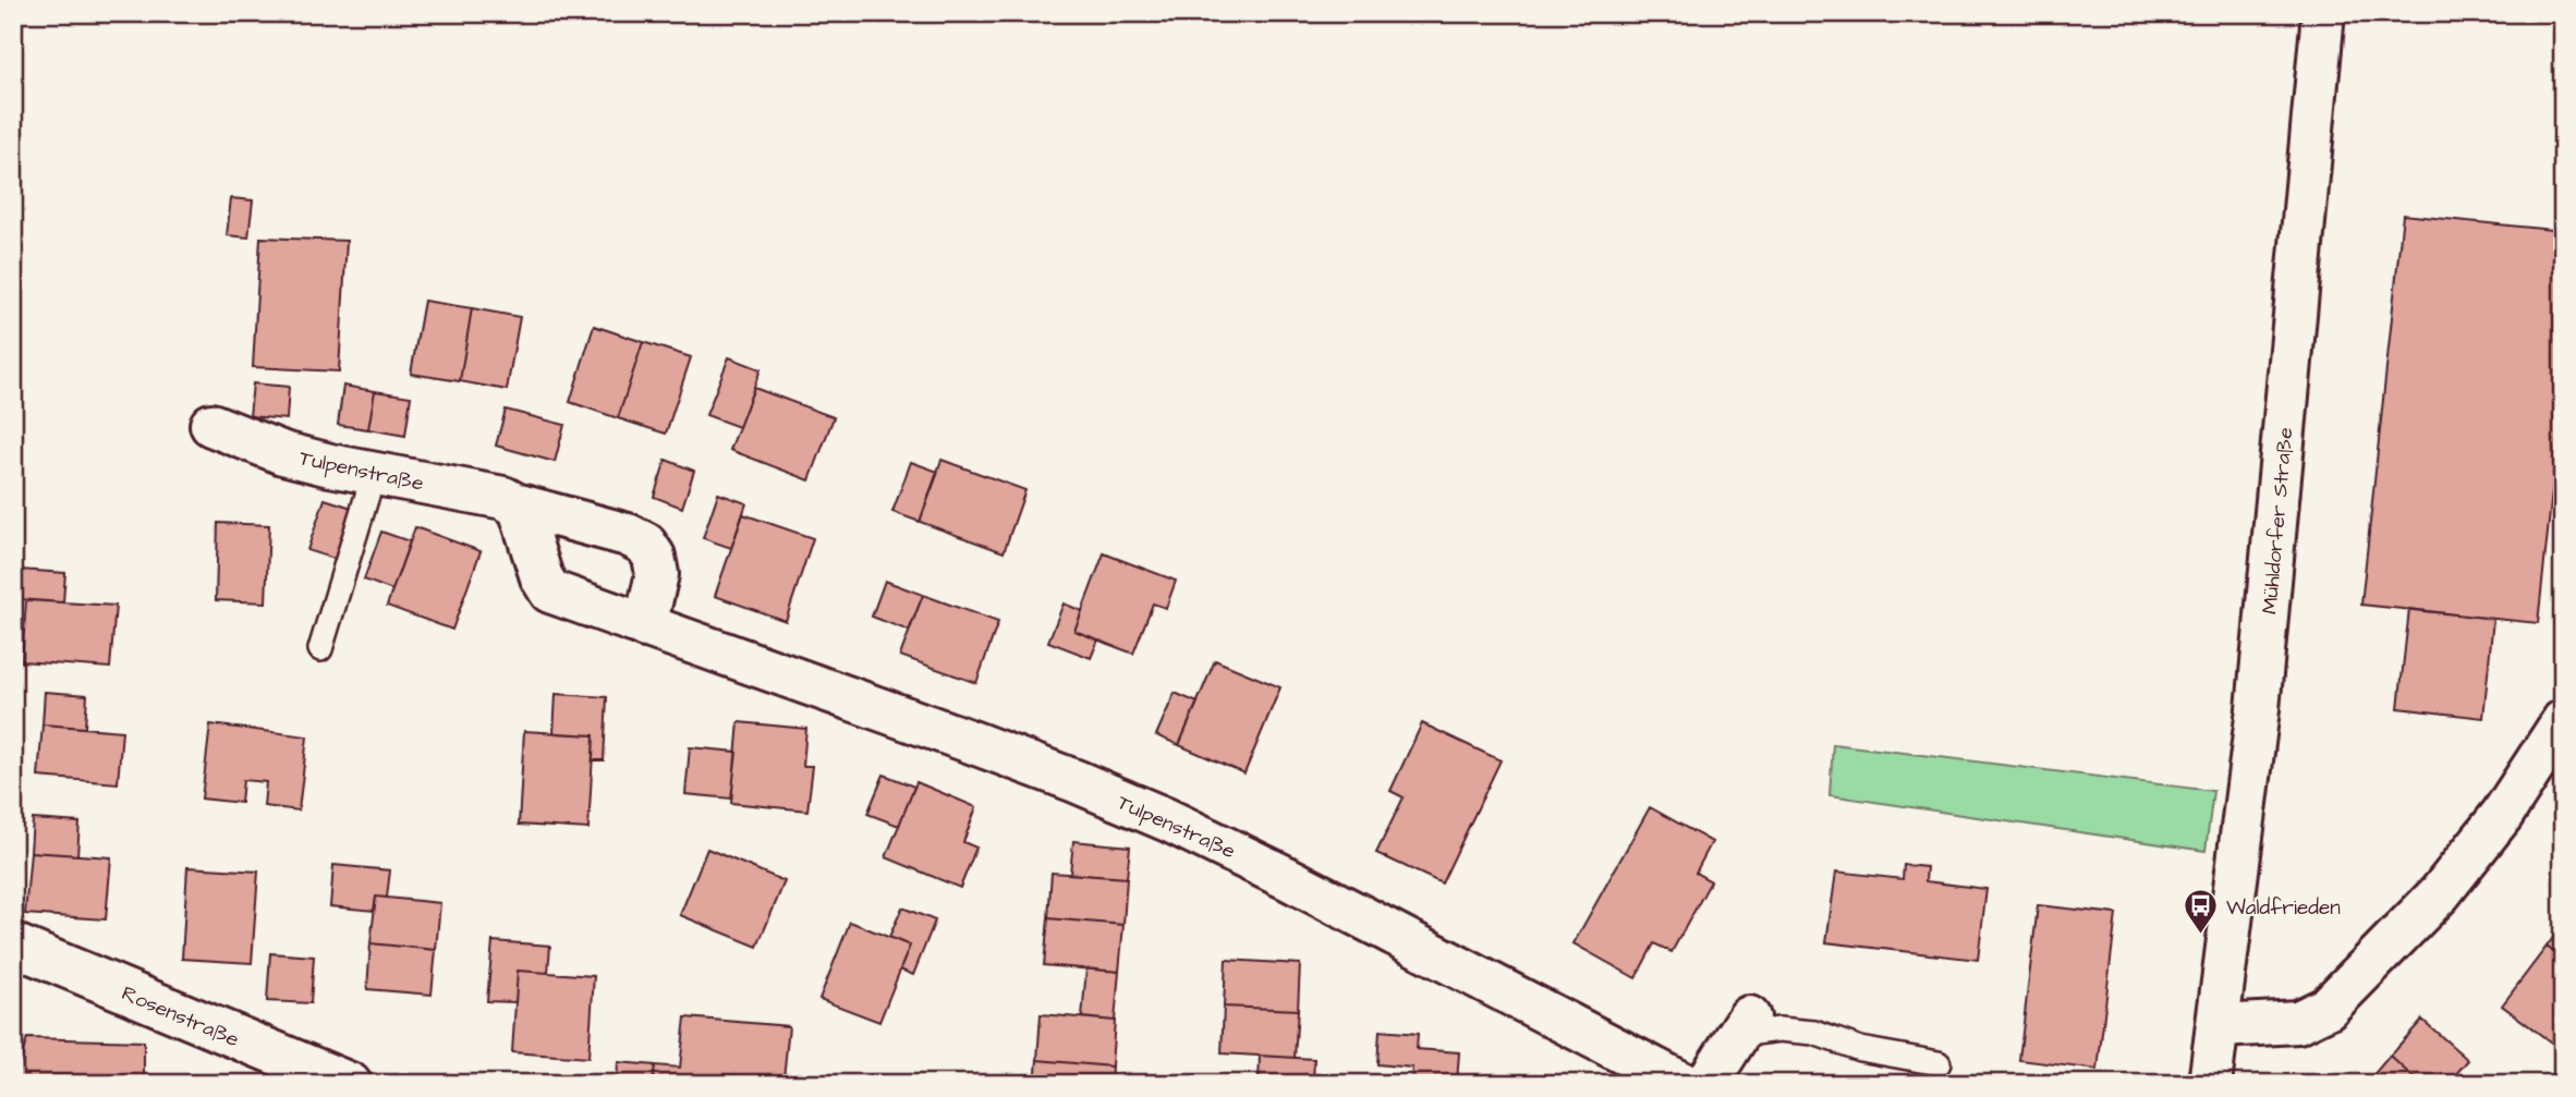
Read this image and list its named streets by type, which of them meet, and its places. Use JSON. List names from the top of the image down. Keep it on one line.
{"streets":{"street":["Tulpenstraße","Mühldorfer Straße","Rosenstraße"]},"places":{"bus stop":["Waldfrieden"]}}
